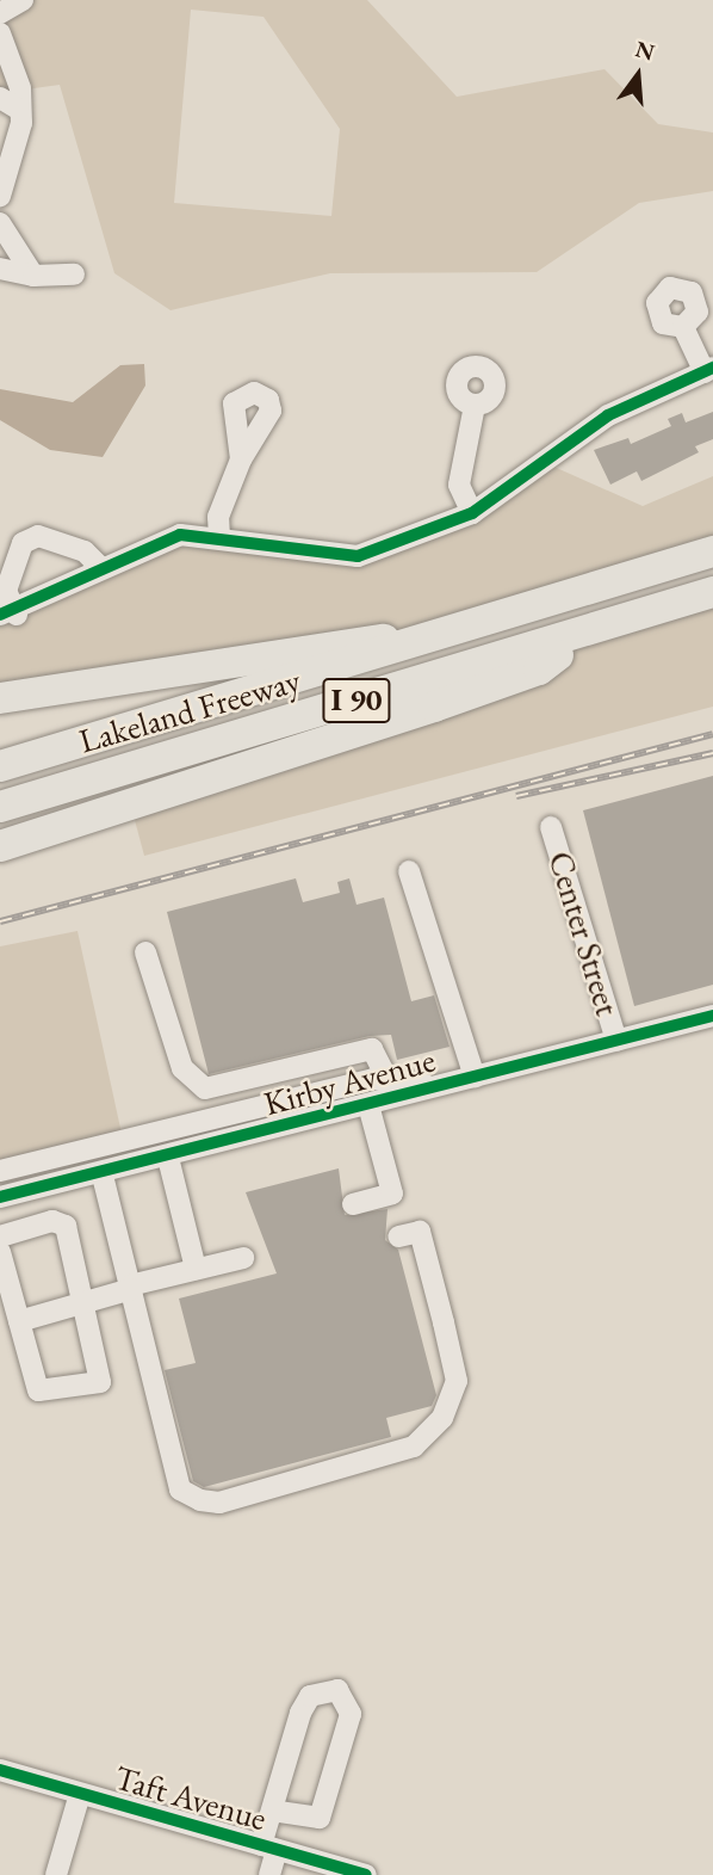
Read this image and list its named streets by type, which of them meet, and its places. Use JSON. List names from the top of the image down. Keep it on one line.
{"streets":{"highway":["I 90","Lakeland Freeway"],"street":["Center Street","Kirby Avenue","Taft Avenue"]},"crossings":[["Center Street","Kirby Avenue"]],"north":"top"}
